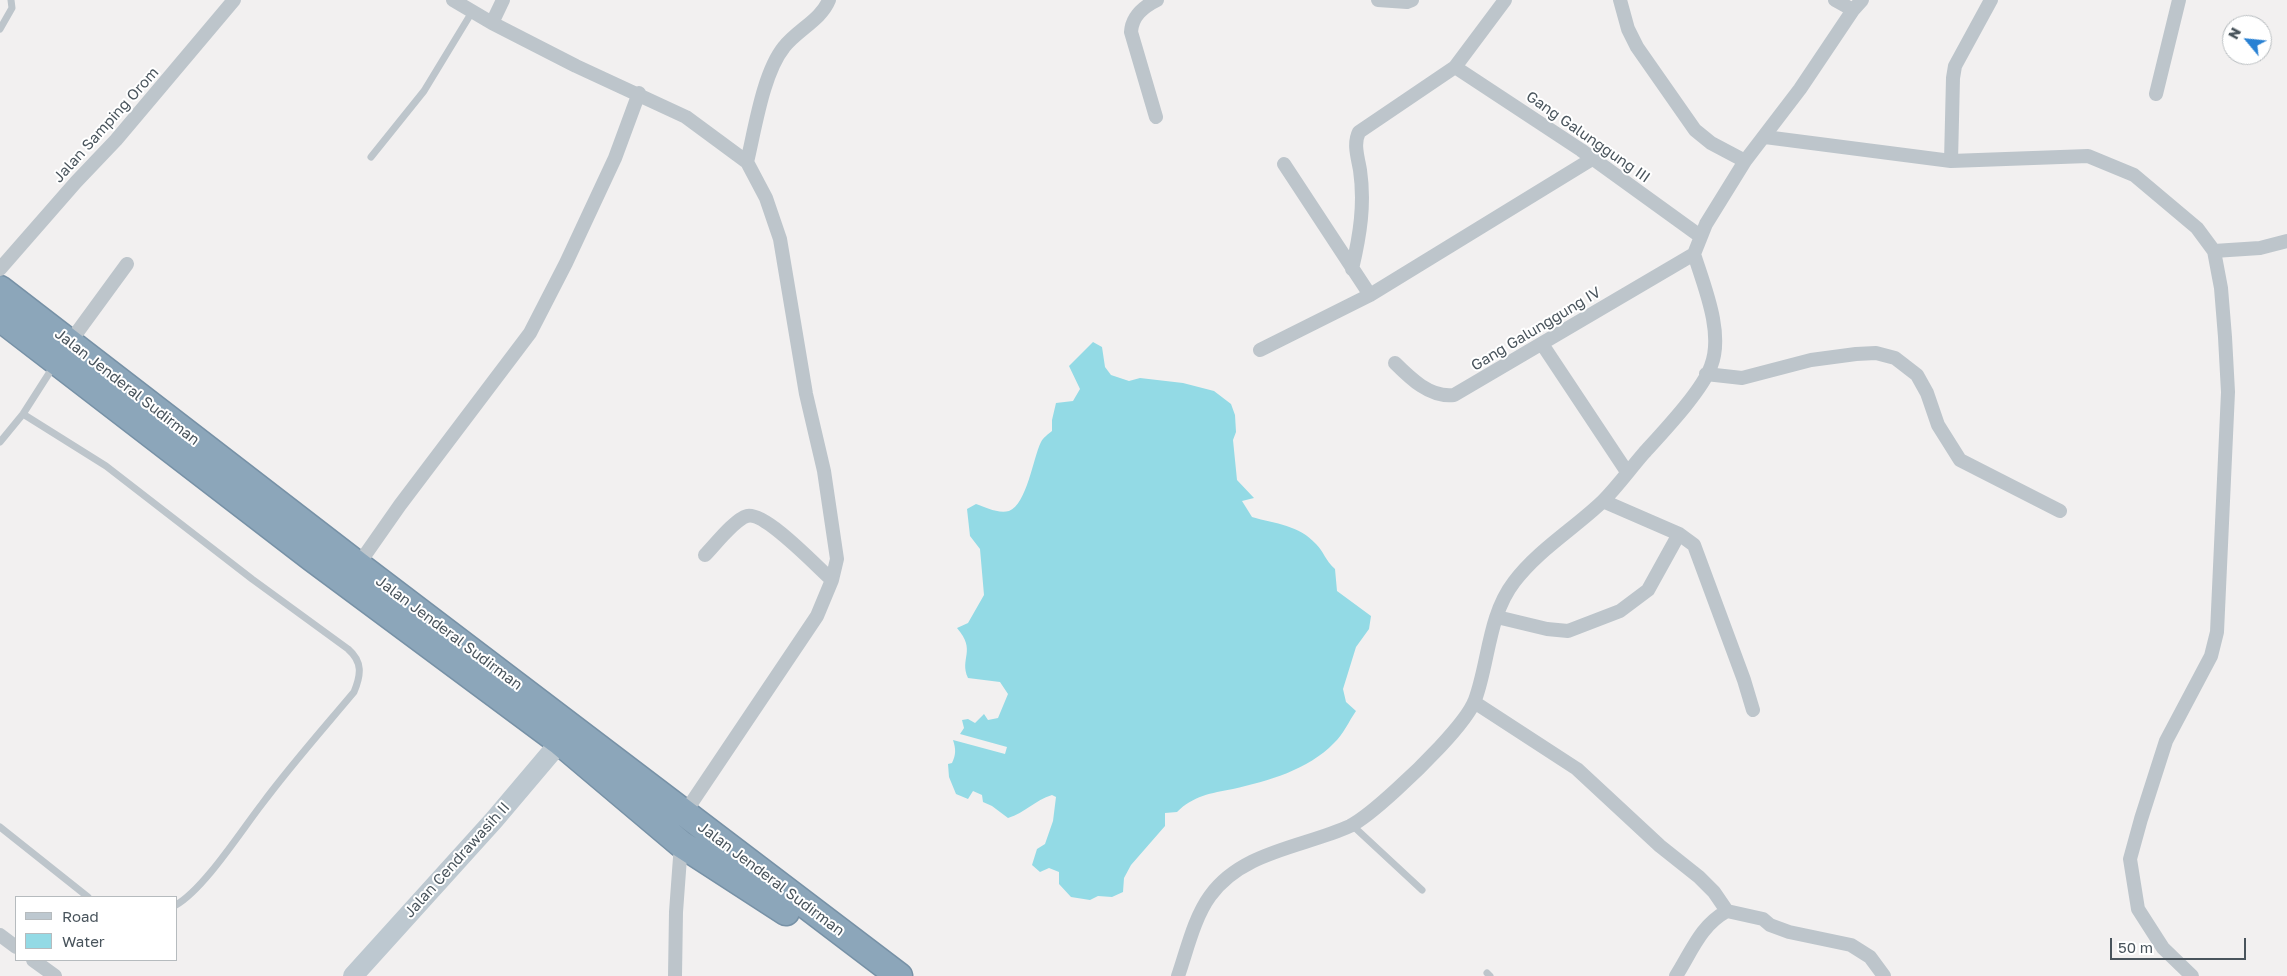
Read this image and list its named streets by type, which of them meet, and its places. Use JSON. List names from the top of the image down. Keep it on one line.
{"streets":{"highway":["Jalan Jenderal Sudirman"],"street":["Jalan Samping Orom","Gang Galunggung III","Gang Galunggung IV","Jalan Cendrawasih II"]},"crossings":[["Jalan Jenderal Sudirman","Jalan Cendrawasih II"]],"legend":["Road","Water"],"scale_bar":"50 m","north":"top left"}
